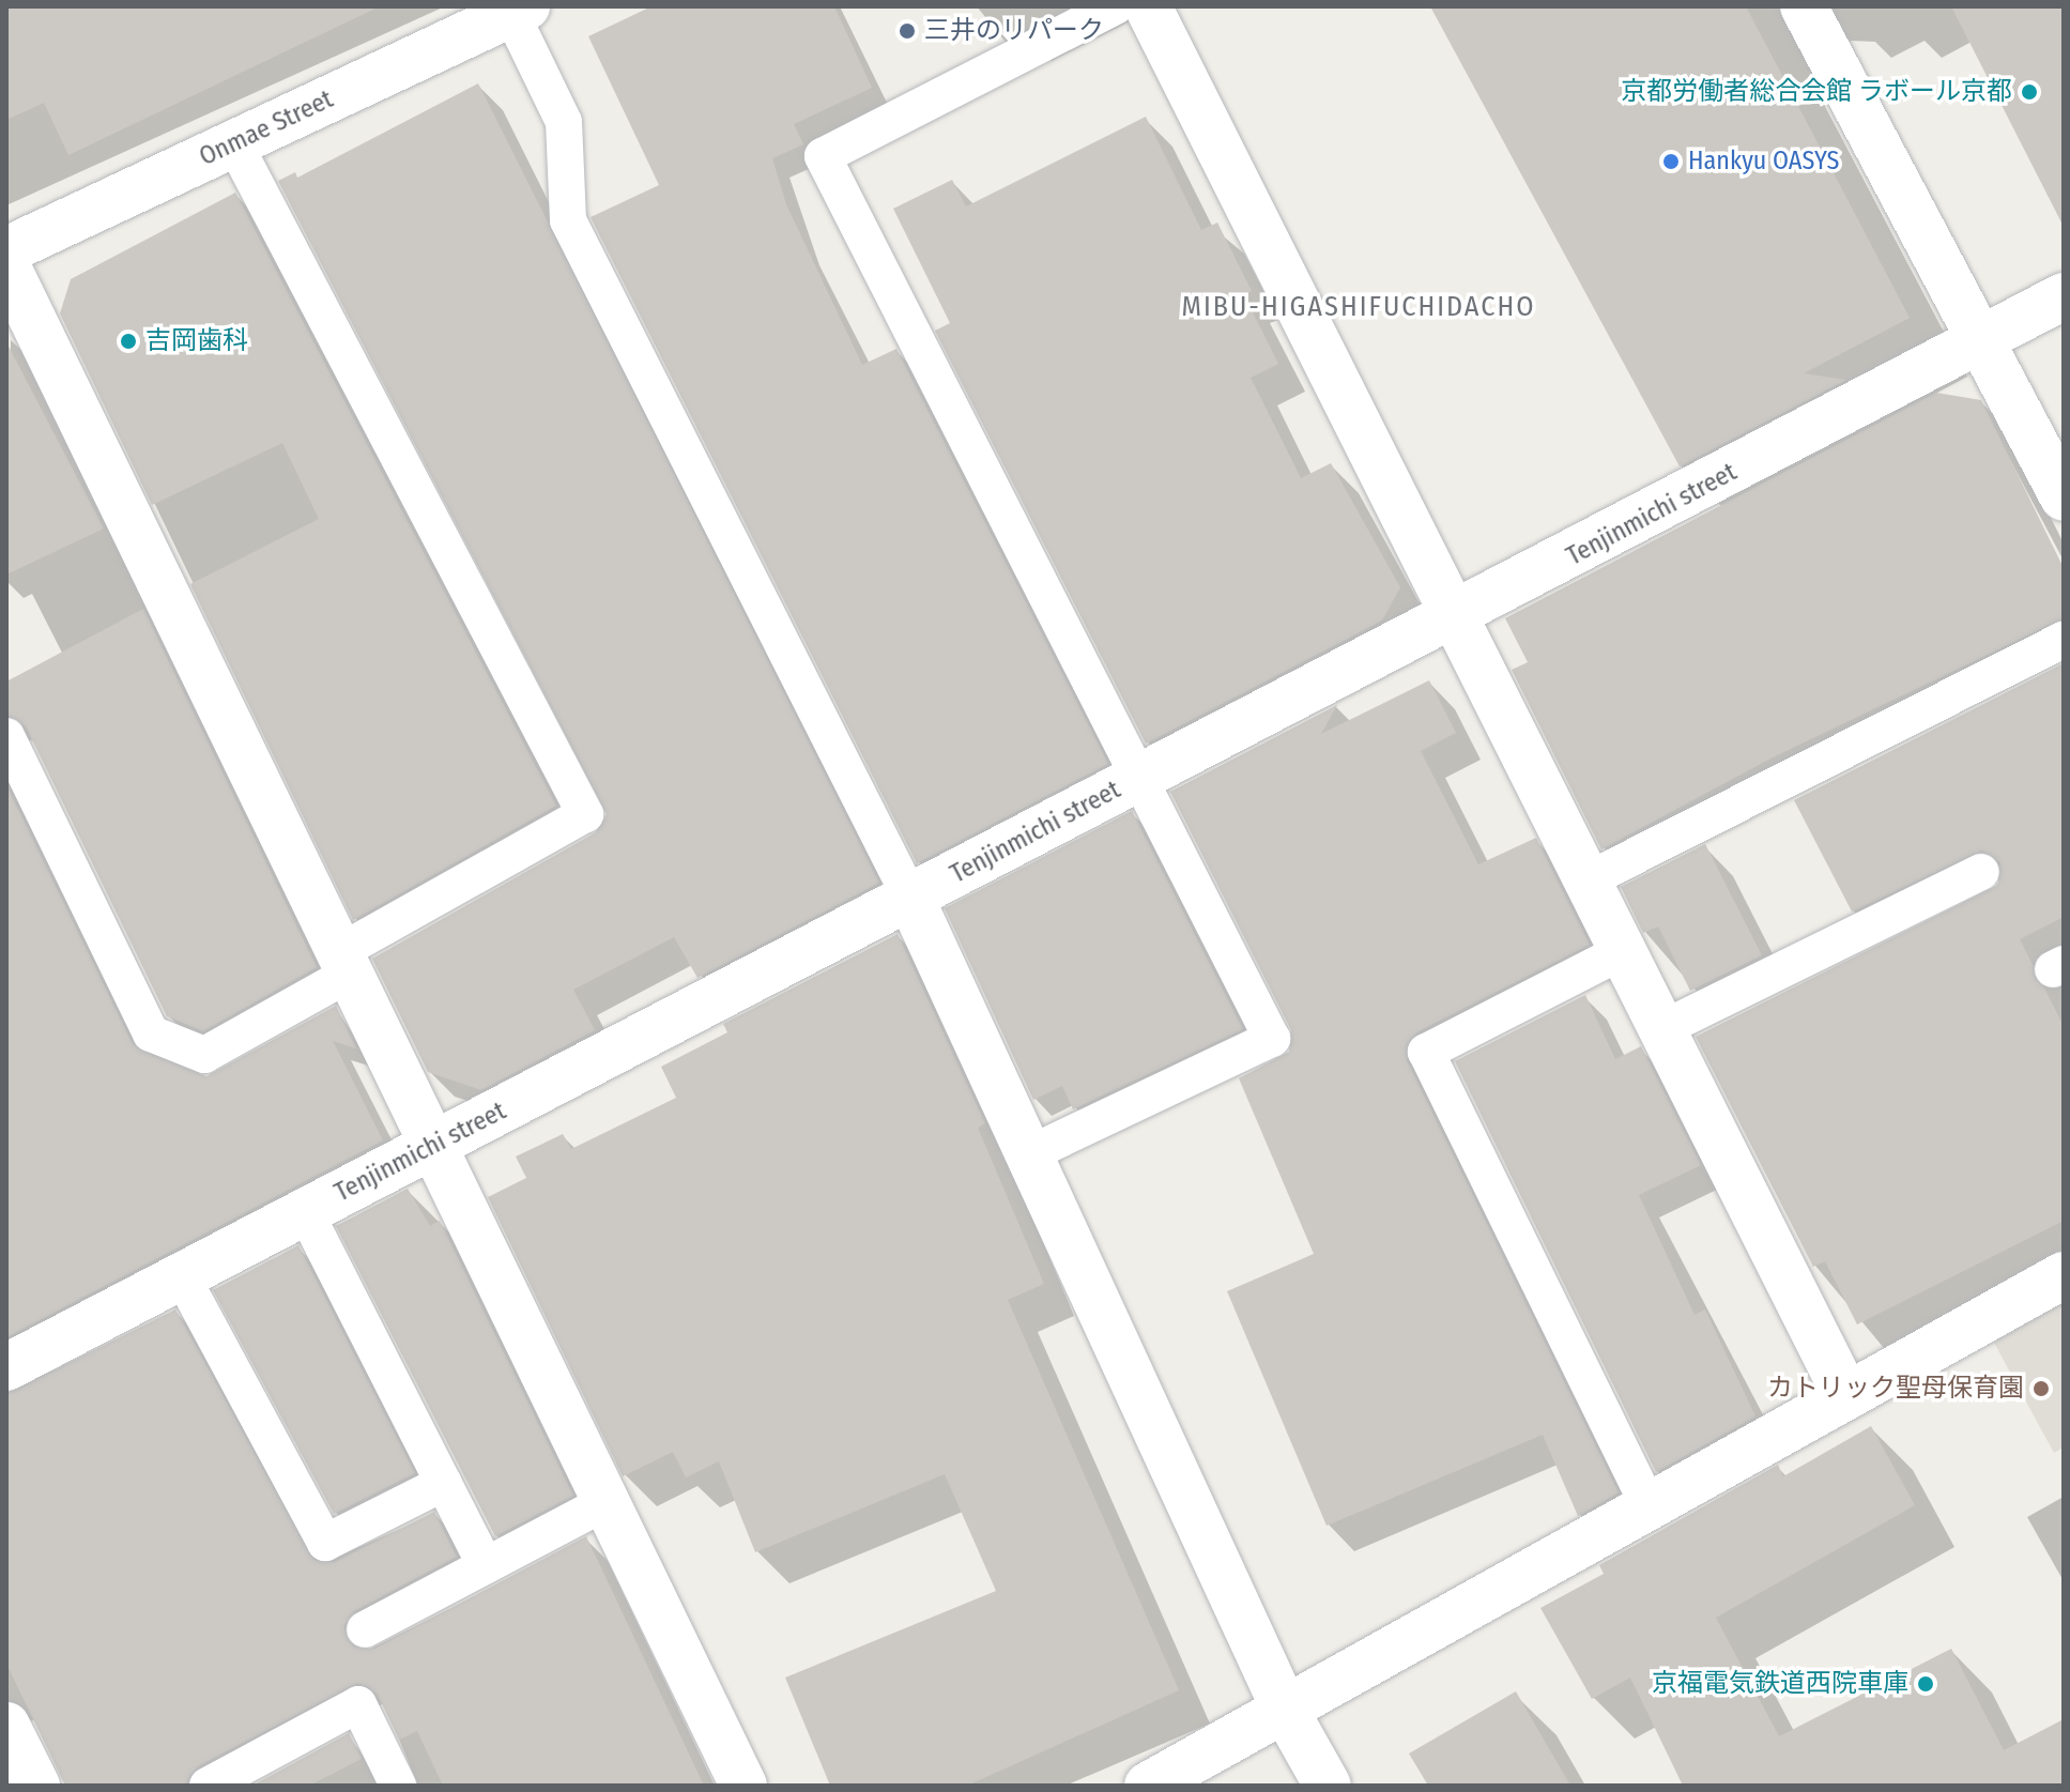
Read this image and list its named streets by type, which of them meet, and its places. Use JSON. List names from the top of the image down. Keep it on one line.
{"streets":{"street":["Onmae Street","Tenjinmichi street"]},"districts":["MIBU-HIGASHIFUCHIDACHO"],"places":["三井のリパーク","京都労働者総合会館 ラボール京都","Hankyu OASYS","吉岡歯科","カトリック聖母保育園","京福電気鉄道西院車庫"]}
